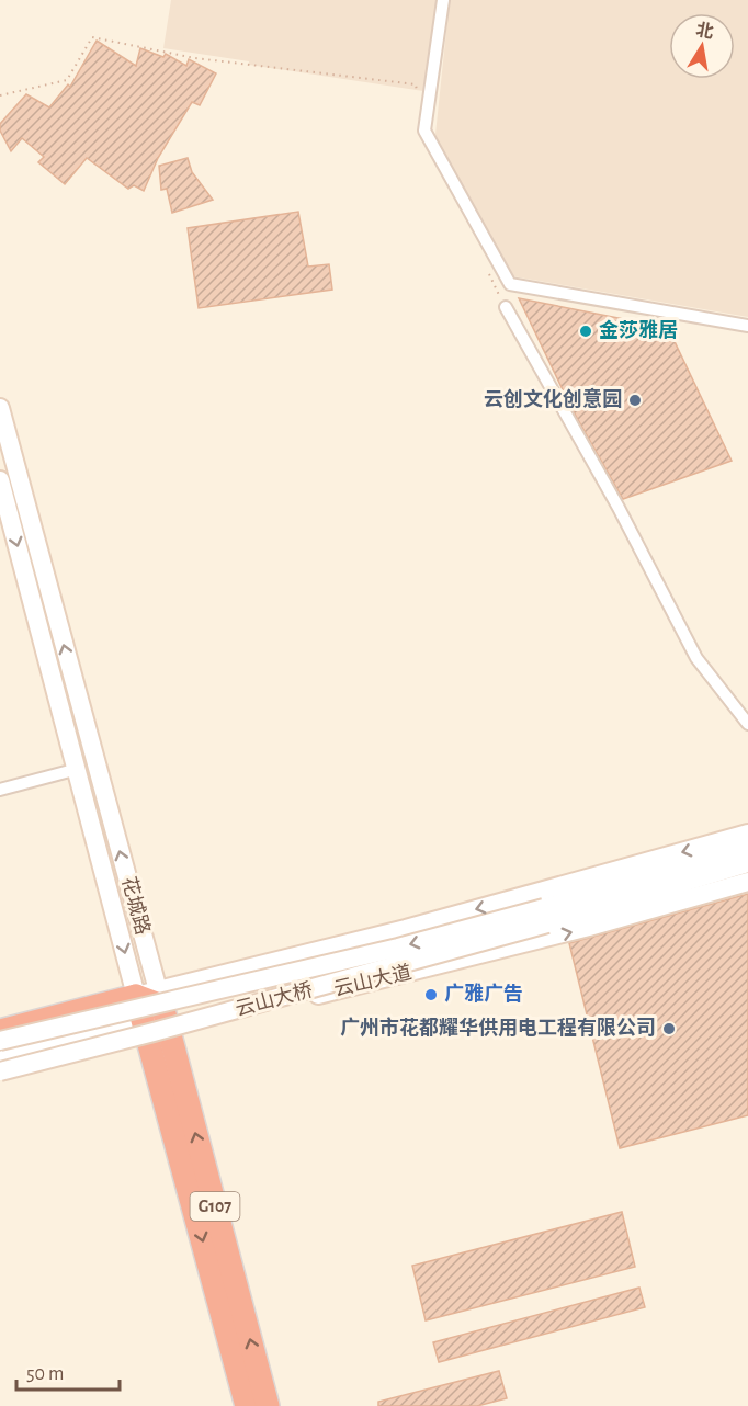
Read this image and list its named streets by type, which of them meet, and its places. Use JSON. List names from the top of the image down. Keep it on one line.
{"streets":{"highway":["花城路","云山大道","G107"],"main road":["云山大桥"]},"crossings":[["花城路","云山大道"]],"places":["金莎雅居","云创文化创意园","广雅广告","广州市花都耀华供用电工程有限公司"],"scale_bar":"50 m","north":"top"}
